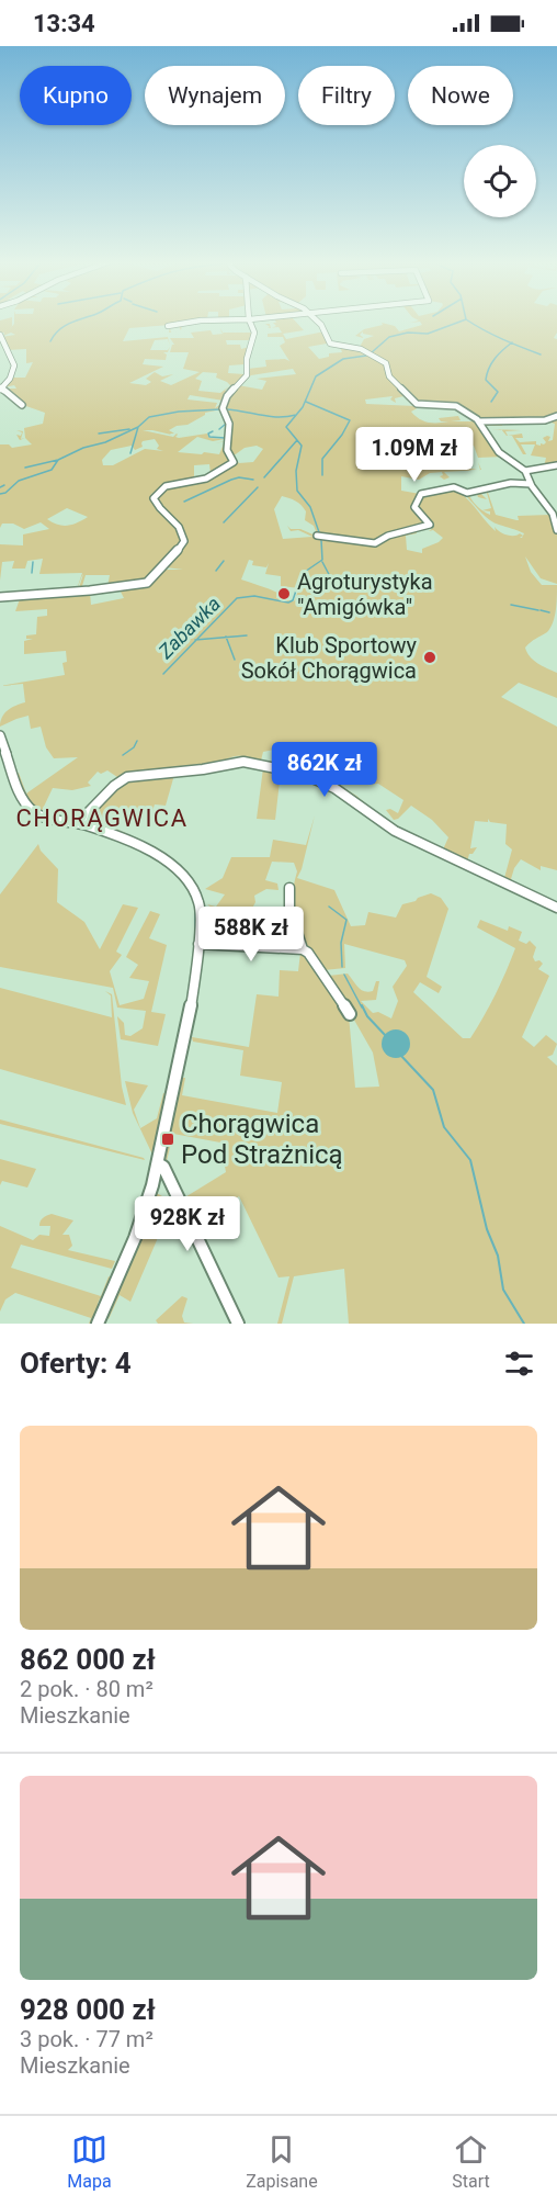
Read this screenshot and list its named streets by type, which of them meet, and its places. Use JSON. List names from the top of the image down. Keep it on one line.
{"districts":["CHORĄGWICA"],"water":["Zabawka"],"places":{"other":["Agroturystyka \"Amigówka\"","Klub Sportowy Sokół Chorągwica"],"transit":["Chorągwica Pod Strażnicą"]},"page":{"status":"13:34","chip":["Kupno","Wynajem","Filtry","Nowe"],"price":["1.09M zł","862K zł","588K zł","928K zł"],"heading":"Oferty: 4","list":[{"name":"862 000 zł","note":"2 pok. · 80 m² · Mieszkanie"},{"name":"928 000 zł","note":"3 pok. · 77 m² · Mieszkanie"}],"tabs":["Mapa","Zapisane","Start"]}}
